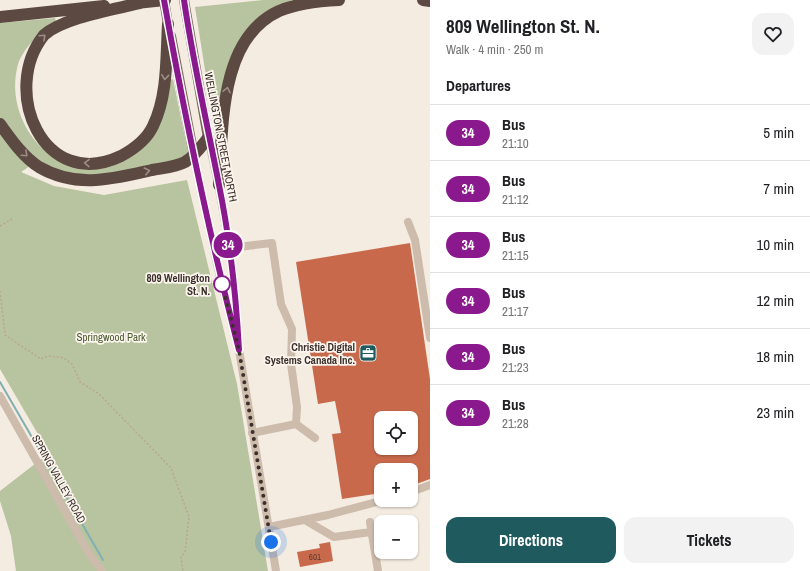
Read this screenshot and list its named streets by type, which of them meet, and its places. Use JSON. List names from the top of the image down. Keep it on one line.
{"streets":{"main road":["WELLINGTON STREET NORTH"],"street":["SPRING VALLEY ROAD"]},"parks":["Springwood Park"],"places":{"other":["809 Wellington St. N."],"office":["Christie Digital Systems Canada Inc."]},"lines":["bus line 34"],"house_numbers":["601"],"page":{"on_map":"34","heading":[["809 Wellington St. N.","Walk · 4 min · 250 m"],"Departures"],"list":[{"mark":"34","name":"Bus","note":"21:10","value":"5 min"},{"mark":"34","name":"Bus","note":"21:12","value":"7 min"},{"mark":"34","name":"Bus","note":"21:15","value":"10 min"},{"mark":"34","name":"Bus","note":"21:17","value":"12 min"},{"mark":"34","name":"Bus","note":"21:23","value":"18 min"},{"mark":"34","name":"Bus","note":"21:28","value":"23 min"}],"map_buttons":["+","−"],"buttons":["Directions","Tickets"]}}
